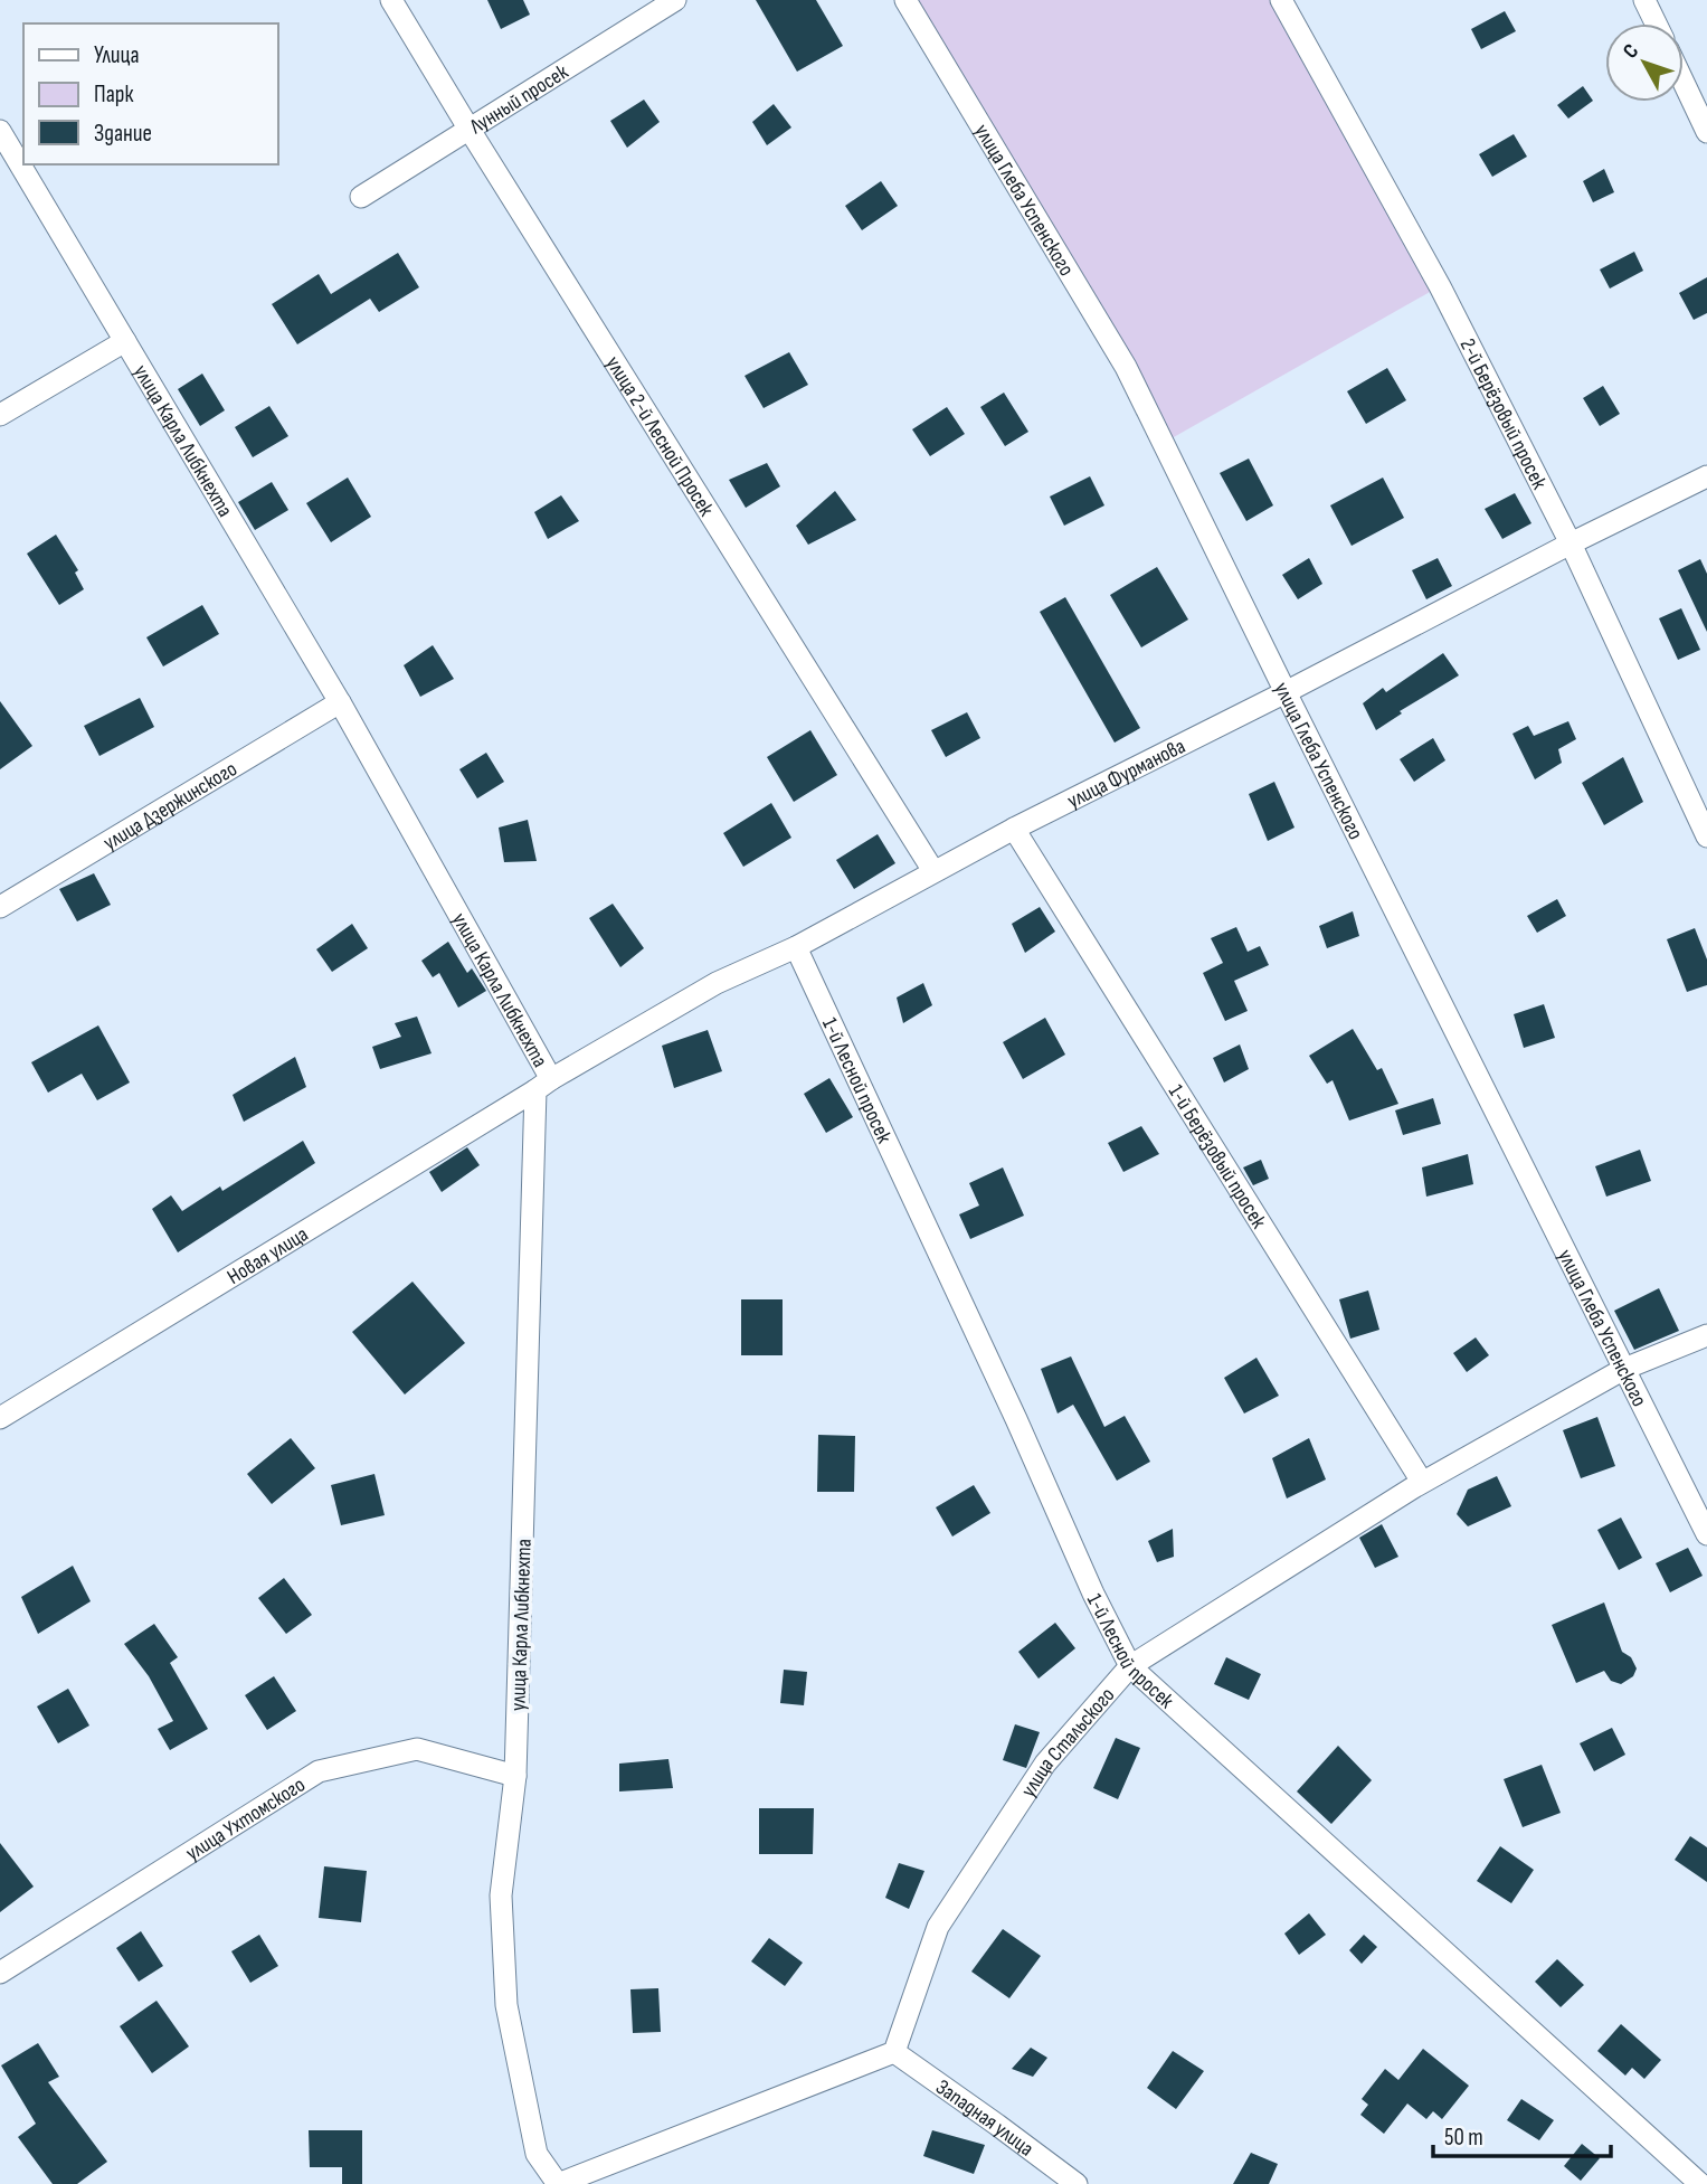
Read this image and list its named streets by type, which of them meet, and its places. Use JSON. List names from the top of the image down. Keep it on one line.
{"streets":{"street":["Лунный просек","улица Глеба Успенского","2-й Берёзовый просек","улица 2-й Лесной Просек","улица Карла Либкнехта","улица Фурманова","улица Дзержинского","1-й Лесной просек","1-й Берёзовый просек","Новая улица","улица Стальского","улица Ухтомского","Западная улица"]},"crossings":[["Лунный просек","улица 2-й Лесной Просек"],["улица Глеба Успенского","улица Фурманова"],["улица Глеба Успенского","улица Стальского"],["2-й Берёзовый просек","улица Фурманова"],["улица 2-й Лесной Просек","улица Фурманова"],["улица Карла Либкнехта","улица Фурманова"],["улица Карла Либкнехта","улица Дзержинского"],["улица Карла Либкнехта","Новая улица"],["улица Карла Либкнехта","улица Ухтомского"],["улица Фурманова","1-й Лесной просек"],["улица Фурманова","1-й Берёзовый просек"],["улица Фурманова","Новая улица"],["1-й Лесной просек","улица Стальского"],["1-й Берёзовый просек","улица Стальского"],["улица Стальского","Западная улица"]],"legend":["Улица","Парк","Здание"],"scale_bar":"50 m","north":"top left"}
